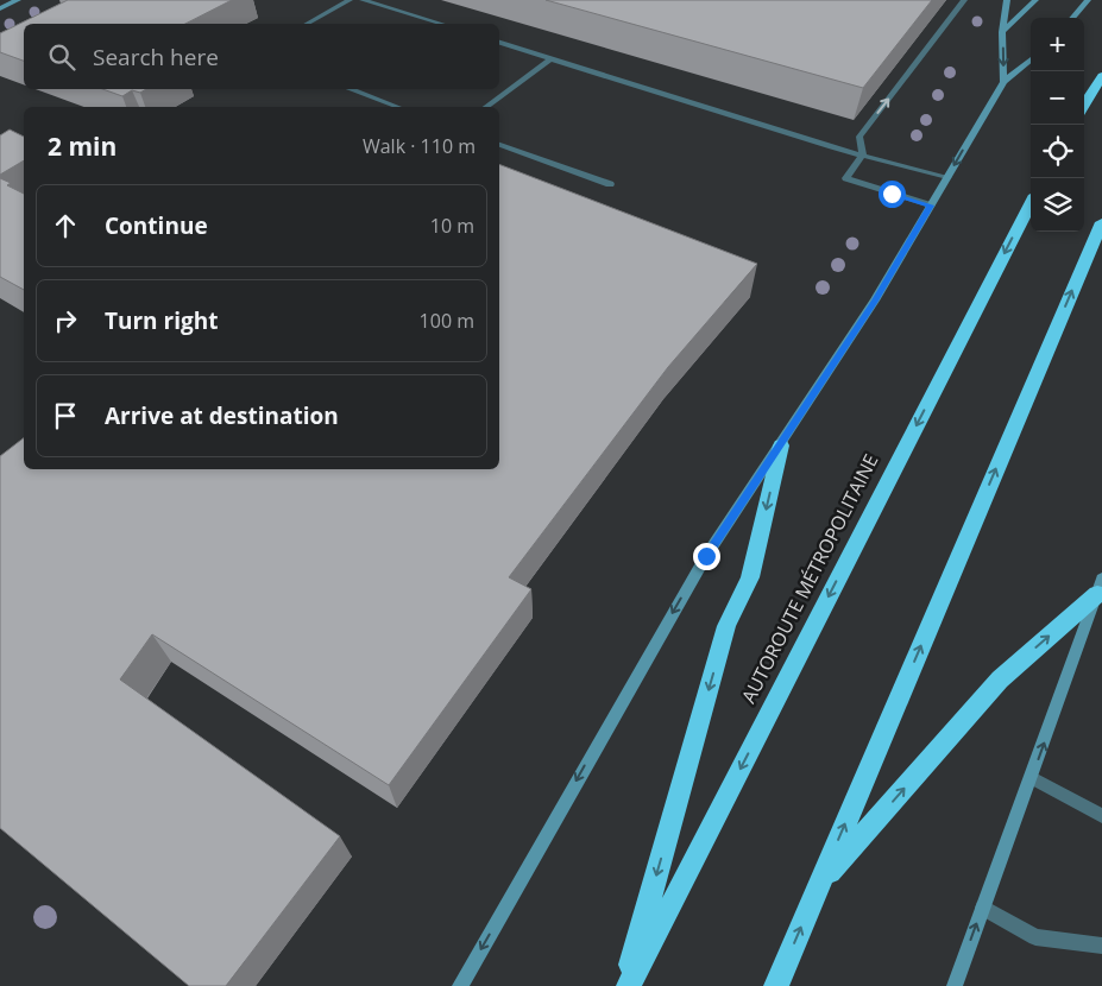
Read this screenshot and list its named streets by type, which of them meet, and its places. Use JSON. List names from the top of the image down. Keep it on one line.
{"streets":{"highway":["AUTOROUTE MÉTROPOLITAINE"]},"page":{"map_buttons":["+","−"],"search":"Search here","heading":["2 min","Walk · 110 m"],"list":[["Continue","10 m"],["Turn right","100 m"],"Arrive at destination"]}}
